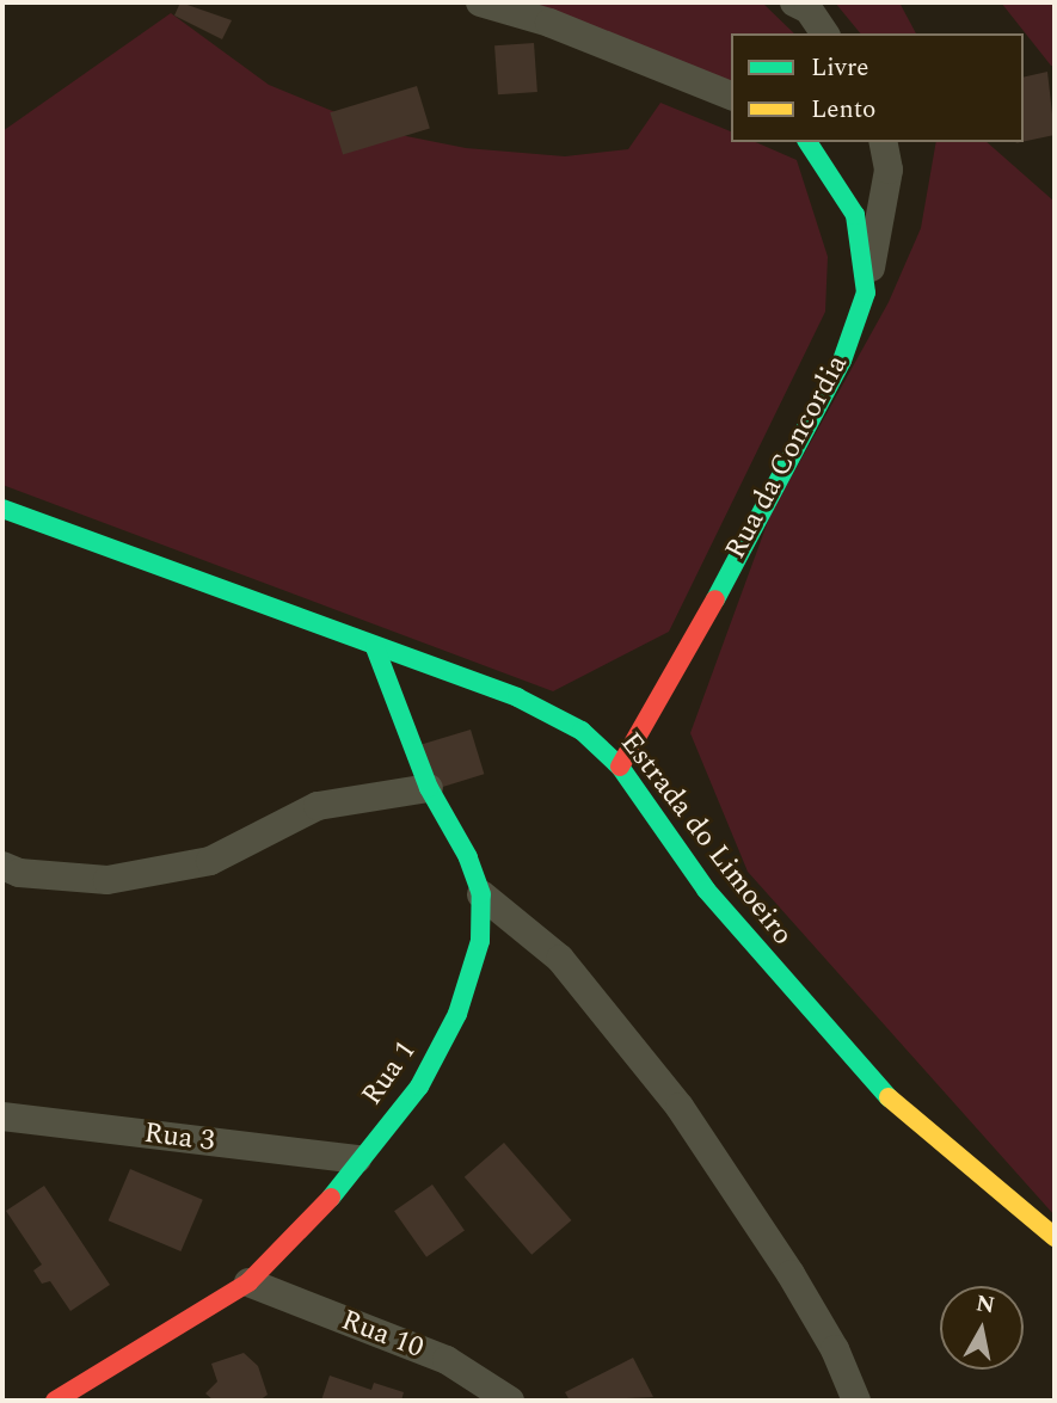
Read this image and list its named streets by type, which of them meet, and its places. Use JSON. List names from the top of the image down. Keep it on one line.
{"streets":{"street":["Rua da Concordia","Estrada do Limoeiro","Rua 1","Rua 3","Rua 10"]},"crossings":[["Rua da Concordia","Estrada do Limoeiro"],["Estrada do Limoeiro","Rua 1"],["Rua 1","Rua 3"],["Rua 1","Rua 10"]],"legend":["Livre","Lento"],"north":"top"}
